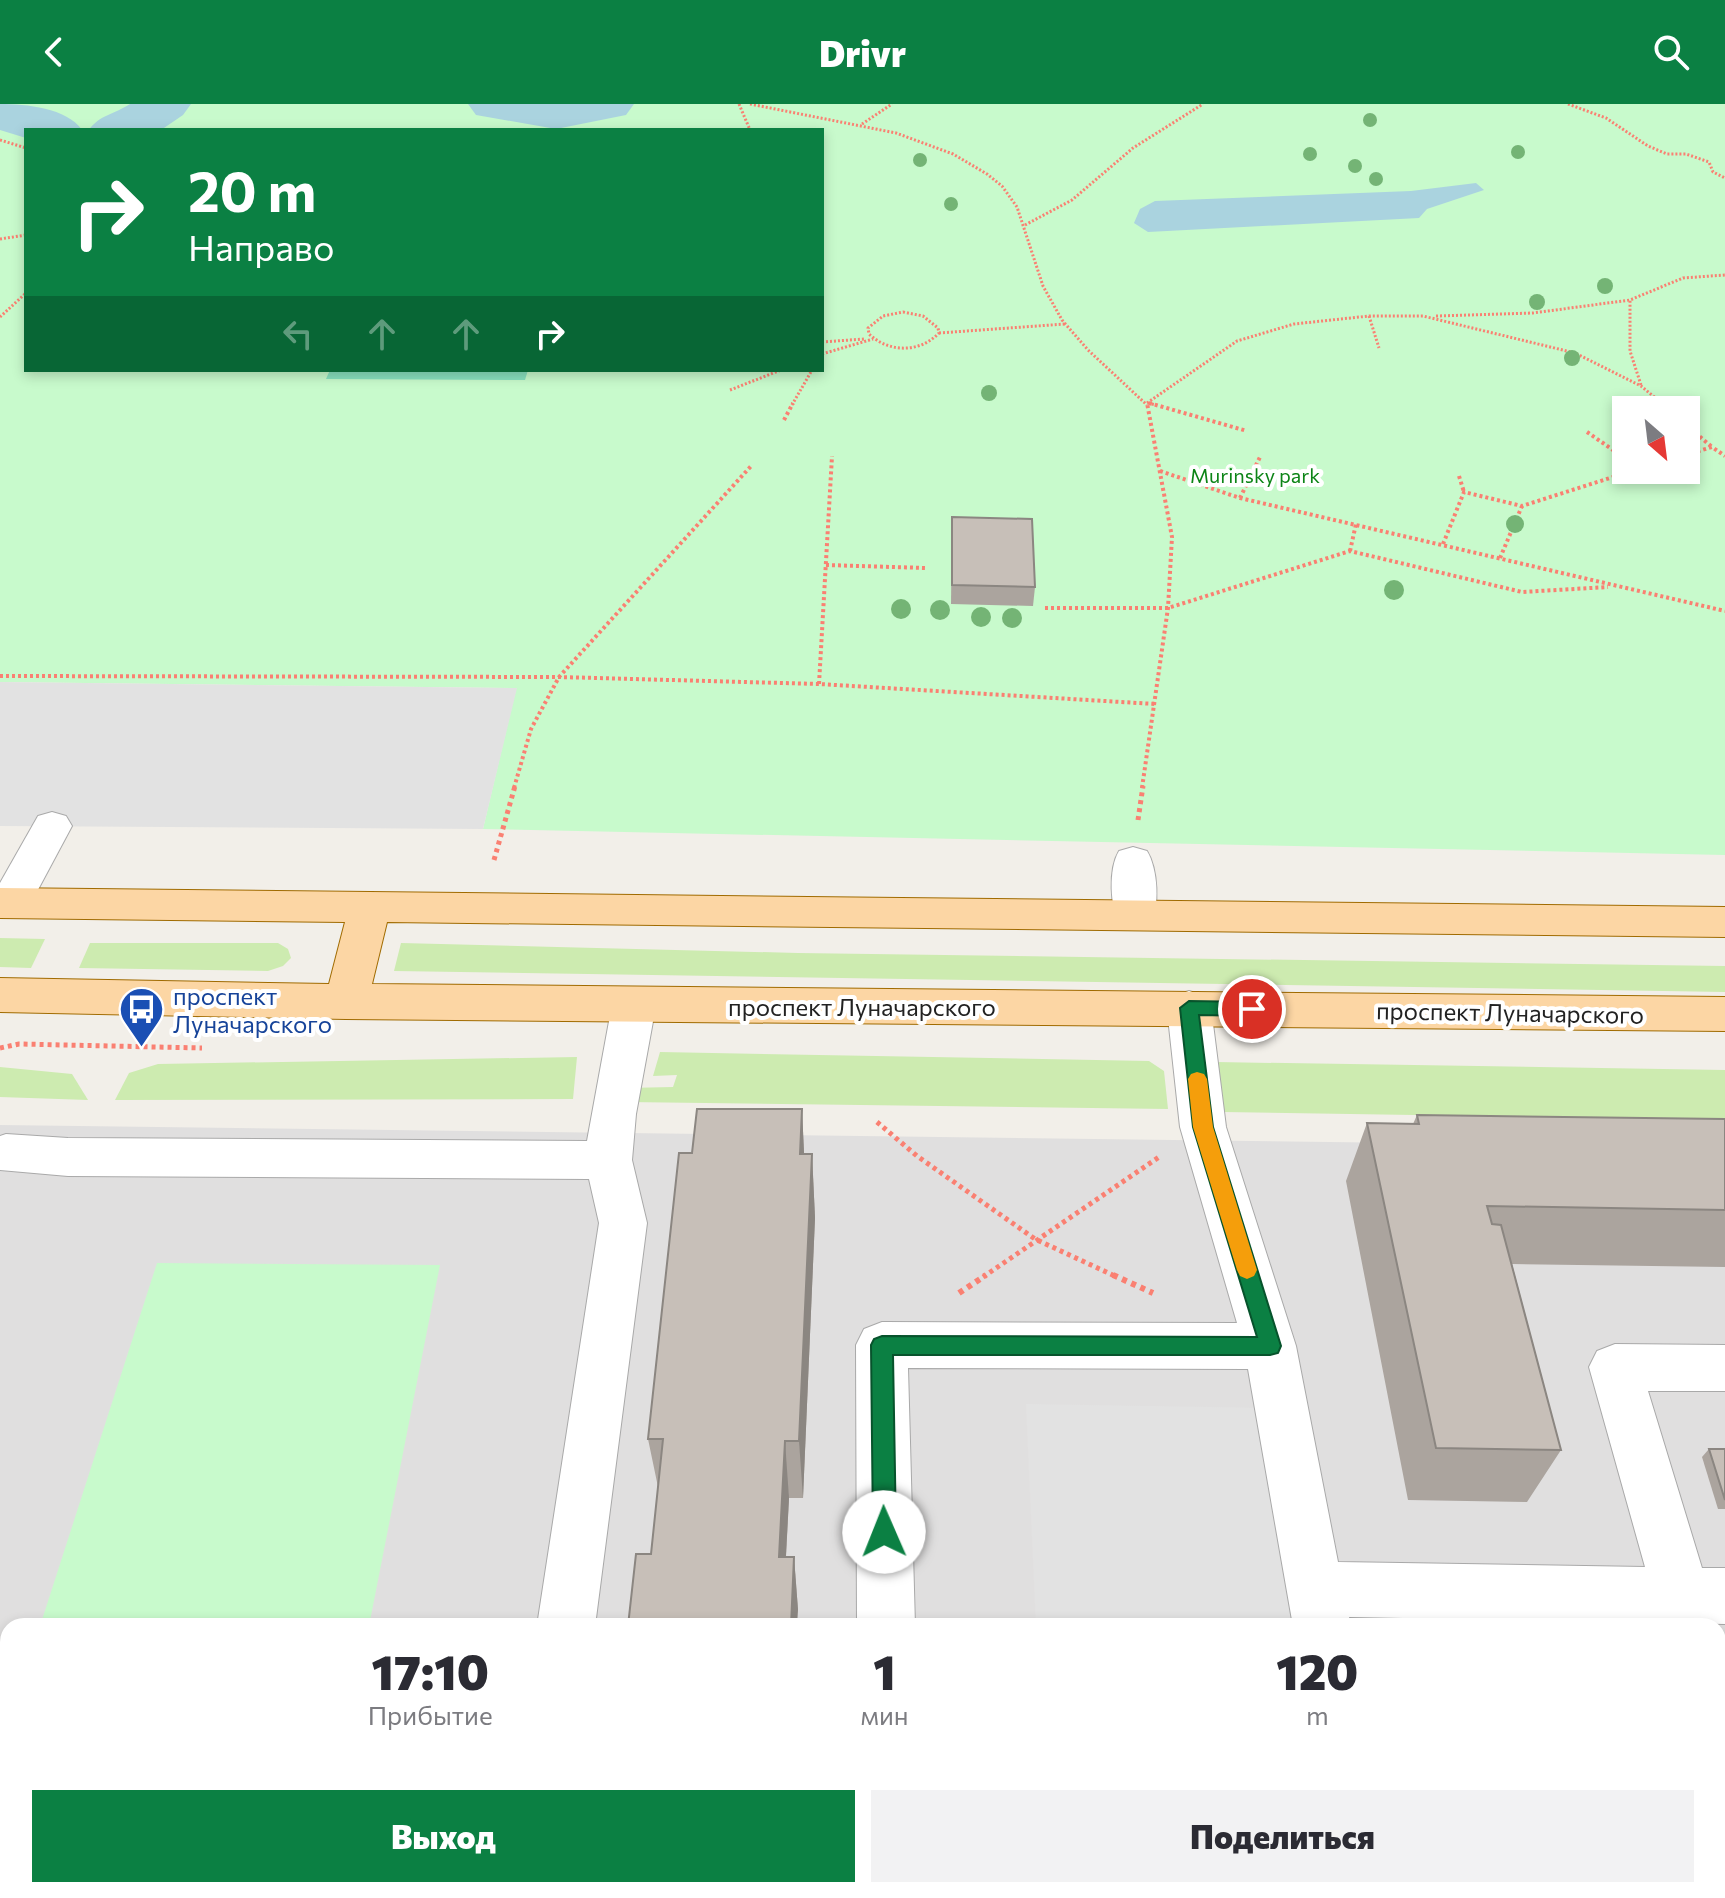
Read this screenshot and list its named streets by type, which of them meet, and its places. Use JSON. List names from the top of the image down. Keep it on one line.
{"streets":{"main road":["проспект Луначарского"]},"parks":["Murinsky park"],"places":{"bus stop":["проспект Луначарского"]},"north":"bottom right","page":{"header":"Drivr","turn":["20 m","Направо"],"eta":["17:10","Прибытие","1","мин","120","m"],"buttons":["Выход","Поделиться"]}}
